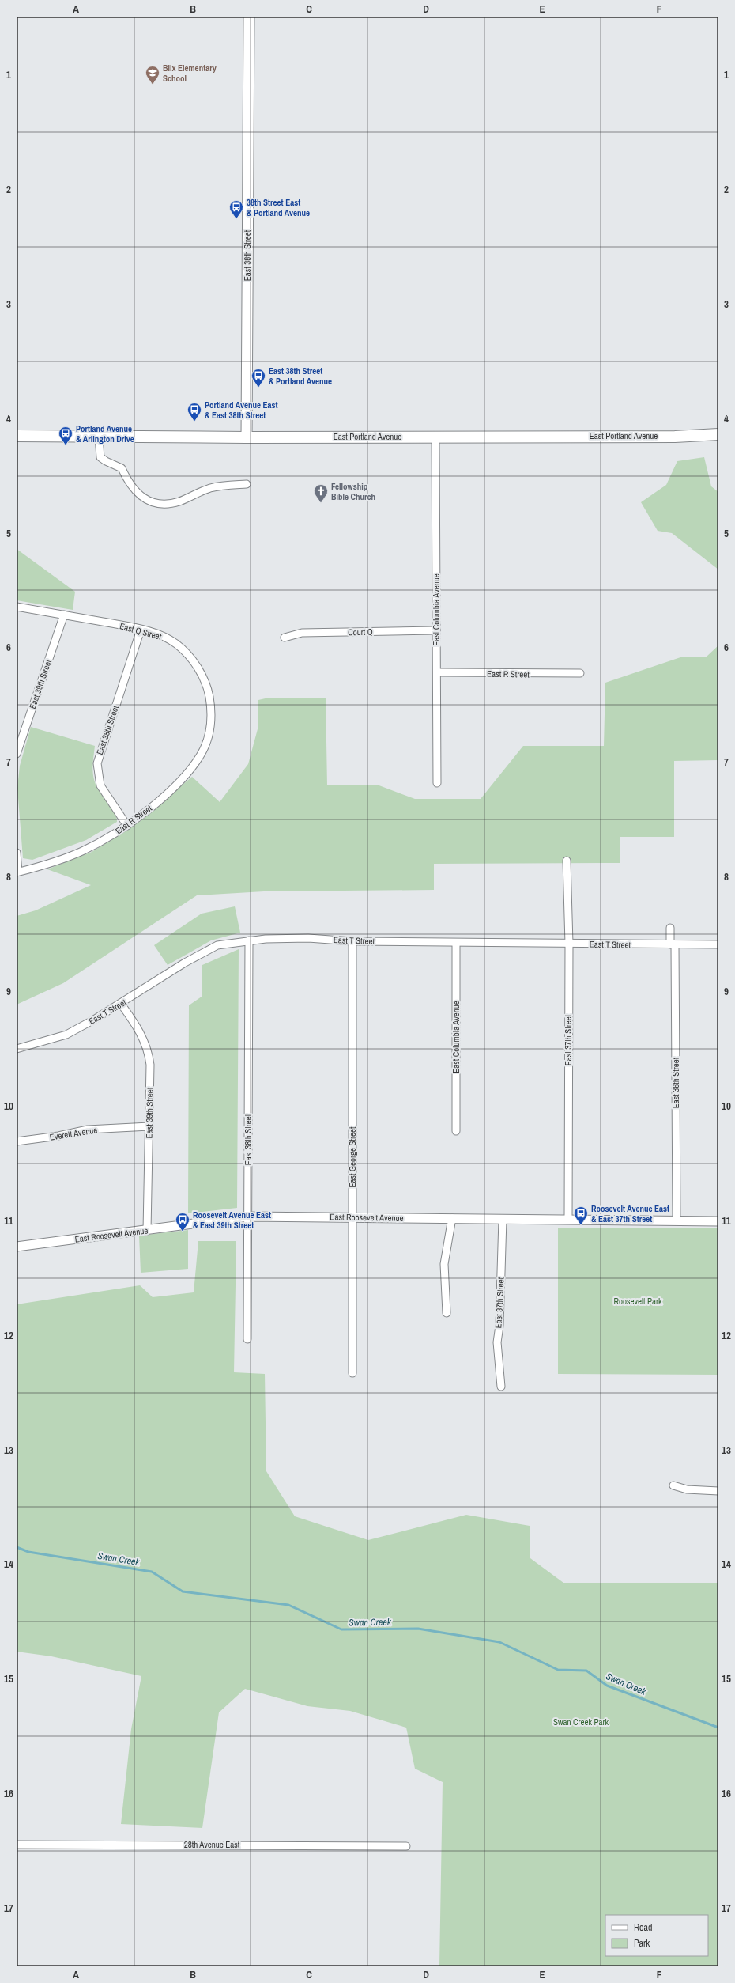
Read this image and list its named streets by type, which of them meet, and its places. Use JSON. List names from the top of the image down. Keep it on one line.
{"streets":{"main road":["East 38th Street","East Portland Avenue"],"street":["East Columbia Avenue","East Q Street","Court Q","East R Street","East 39th Street","East T Street","East 37th Street","East 36th Street","Everett Avenue","East George Street","East Roosevelt Avenue","28th Avenue East"]},"crossings":[["East 38th Street","East Portland Avenue"],["East 38th Street","East Q Street"],["East 38th Street","East R Street"],["East 38th Street","East T Street"],["East 38th Street","East Roosevelt Avenue"],["East Portland Avenue","East Columbia Avenue"],["East Columbia Avenue","Court Q"],["East Columbia Avenue","East R Street"],["East Columbia Avenue","East T Street"],["East Q Street","East R Street"],["East Q Street","East 39th Street"],["East 39th Street","East T Street"],["East 39th Street","Everett Avenue"],["East 39th Street","East Roosevelt Avenue"],["East T Street","East 37th Street"],["East T Street","East 36th Street"],["East T Street","East George Street"],["East 37th Street","East Roosevelt Avenue"],["East 36th Street","East Roosevelt Avenue"],["East George Street","East Roosevelt Avenue"]],"water":["Swan Creek"],"parks":["Roosevelt Park","Swan Creek Park"],"places":{"school or university":["Blix Elementary School"],"bus stop":["38th Street East & Portland Avenue","East 38th Street & Portland Avenue","Portland Avenue East & East 38th Street","Portland Avenue & Arlington Drive","Roosevelt Avenue East & East 37th Street","Roosevelt Avenue East & East 39th Street"],"church":["Fellowship Bible Church"]},"legend":["Road","Park"],"grid":{"columns":["A","B","C","D","E","F"],"rows":["1","2","3","4","5","6","7","8","9","10","11","12","13","14","15","16","17"]}}
